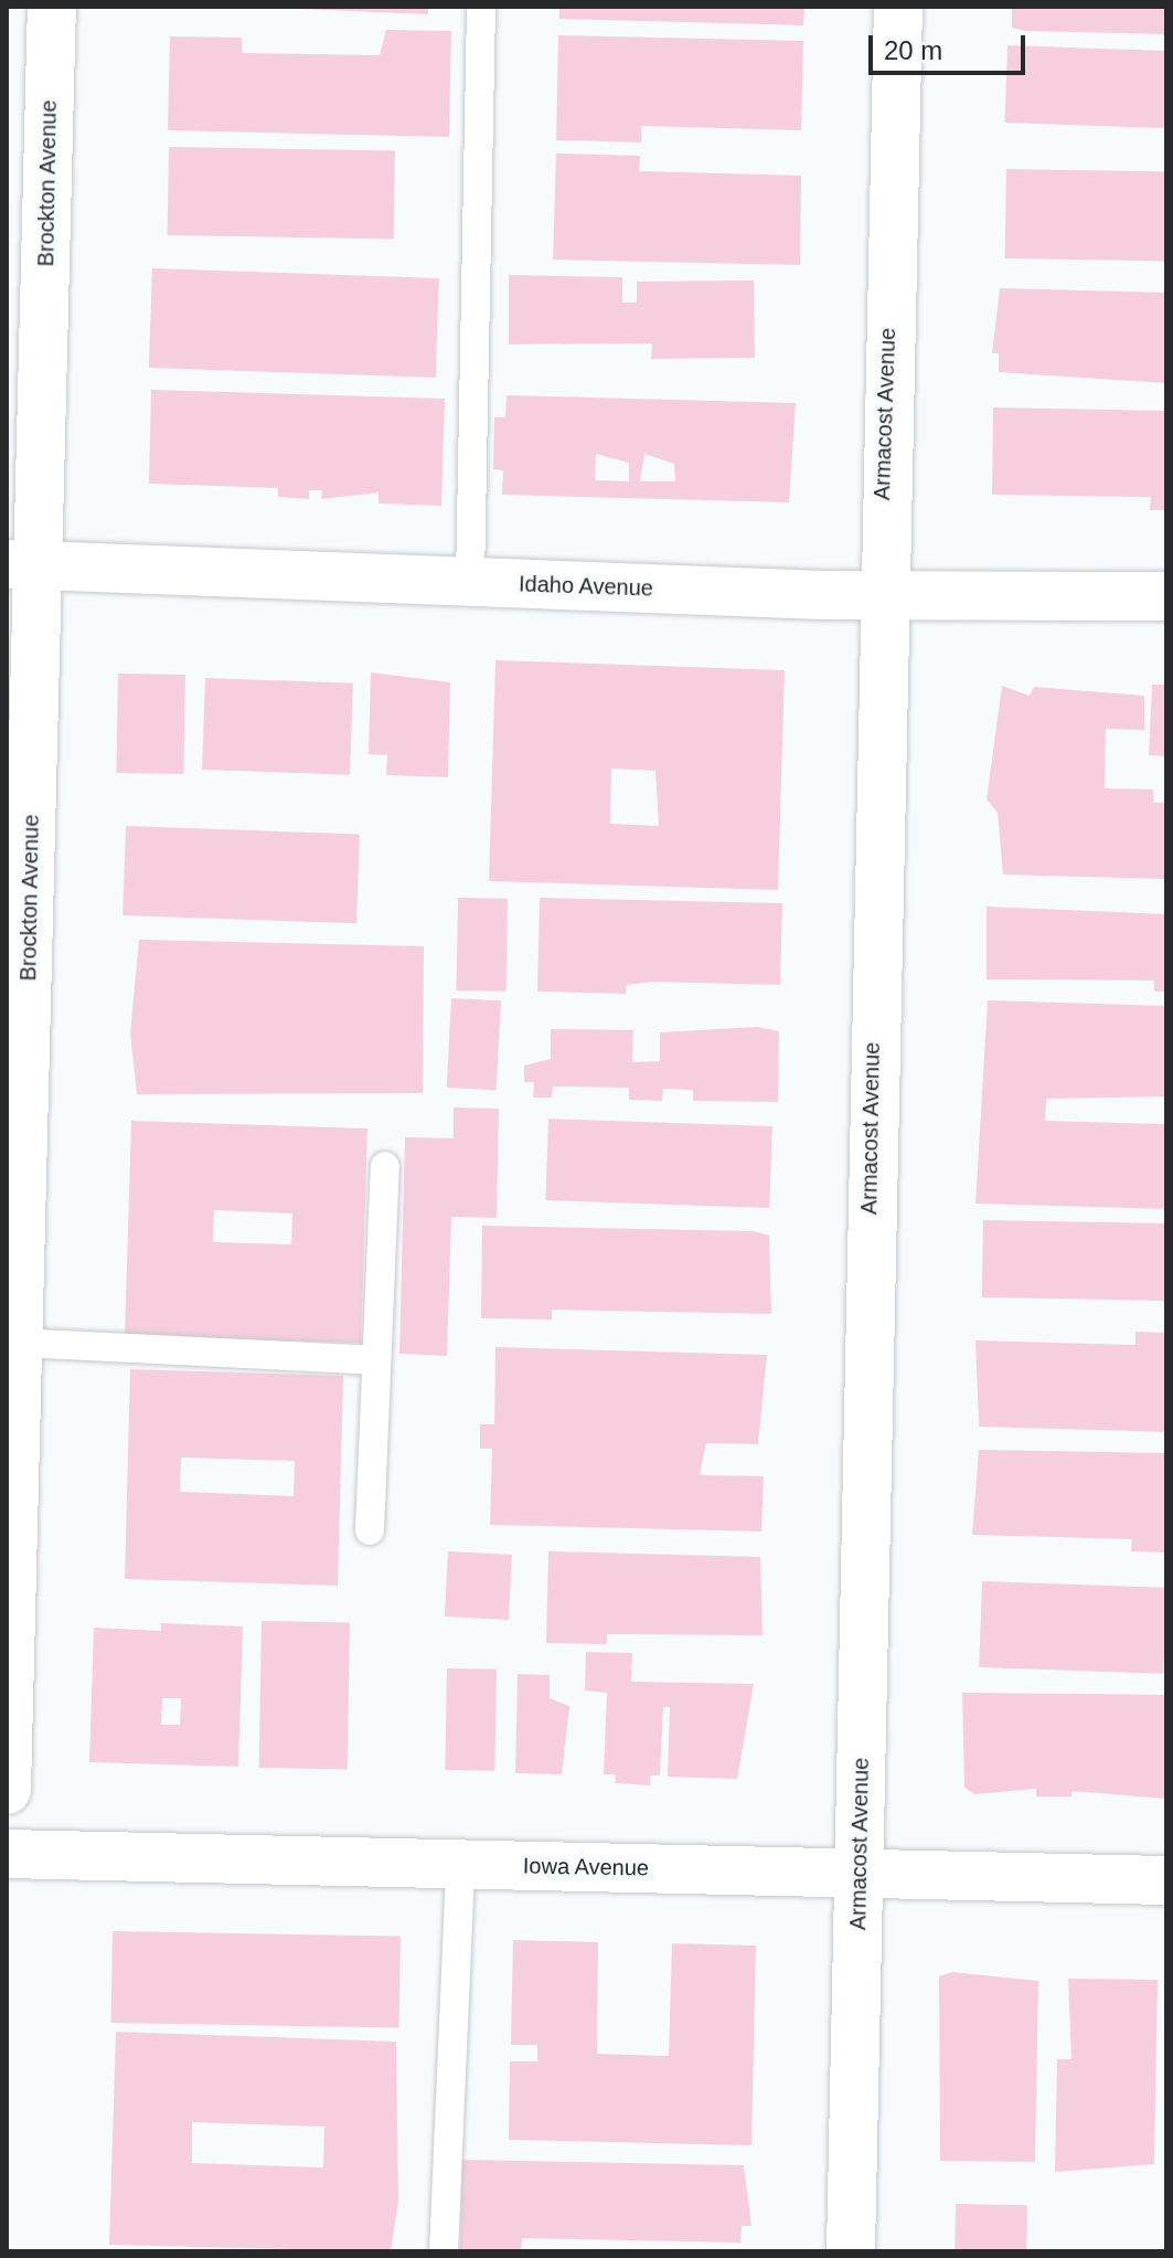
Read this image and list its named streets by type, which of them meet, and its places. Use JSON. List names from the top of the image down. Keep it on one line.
{"streets":{"street":["Brockton Avenue","Armacost Avenue","Idaho Avenue","Iowa Avenue"]},"crossings":[["Brockton Avenue","Idaho Avenue"],["Armacost Avenue","Idaho Avenue"],["Armacost Avenue","Iowa Avenue"]],"scale_bar":"20 m"}
